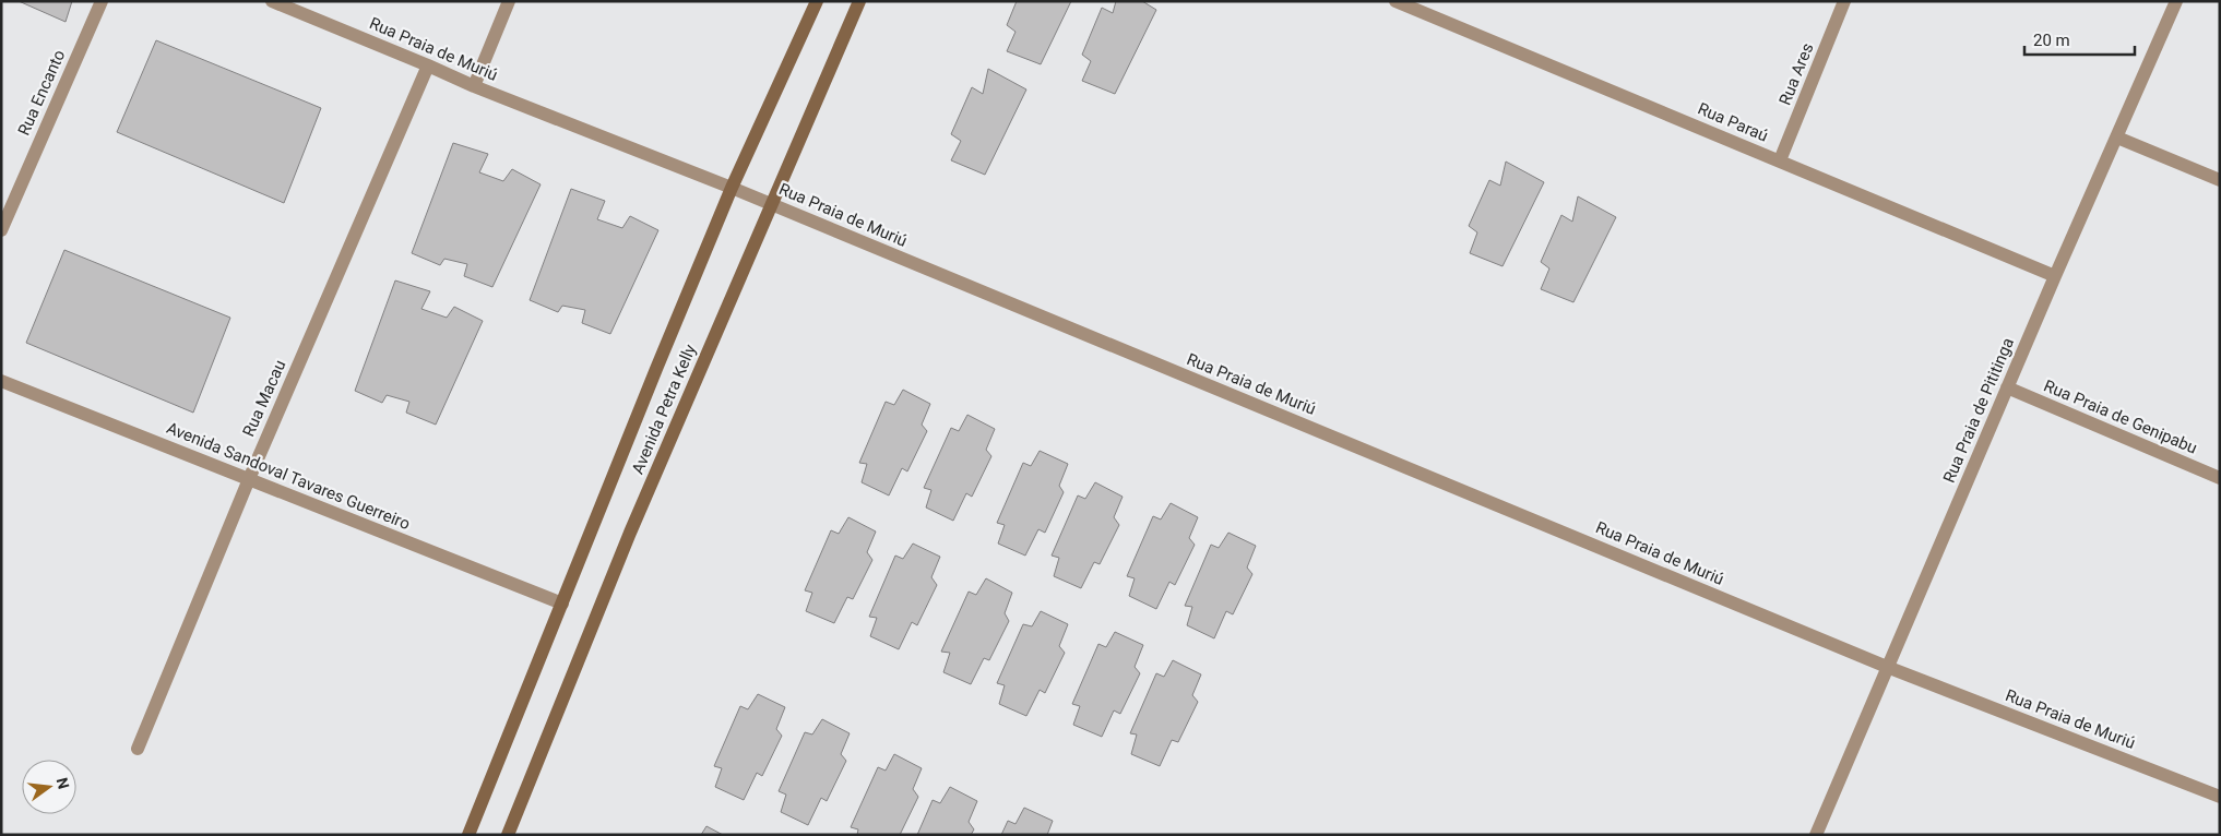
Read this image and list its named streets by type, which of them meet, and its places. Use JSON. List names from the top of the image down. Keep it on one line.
{"streets":{"street":["Rua Praia de Muriú","Rua Ares","Rua Encanto","Rua Paraú","Rua Macau","Avenida Petra Kelly","Rua Praia de Pititinga","Rua Praia de Genipabu","Avenida Sandoval Tavares Guerreiro"]},"crossings":[["Rua Praia de Muriú","Rua Macau"],["Rua Praia de Muriú","Avenida Petra Kelly"],["Rua Praia de Muriú","Rua Praia de Pititinga"],["Rua Ares","Rua Paraú"],["Rua Paraú","Rua Praia de Pititinga"],["Rua Macau","Avenida Sandoval Tavares Guerreiro"],["Avenida Petra Kelly","Avenida Sandoval Tavares Guerreiro"],["Rua Praia de Pititinga","Rua Praia de Genipabu"]],"scale_bar":"20 m","north":"right"}
